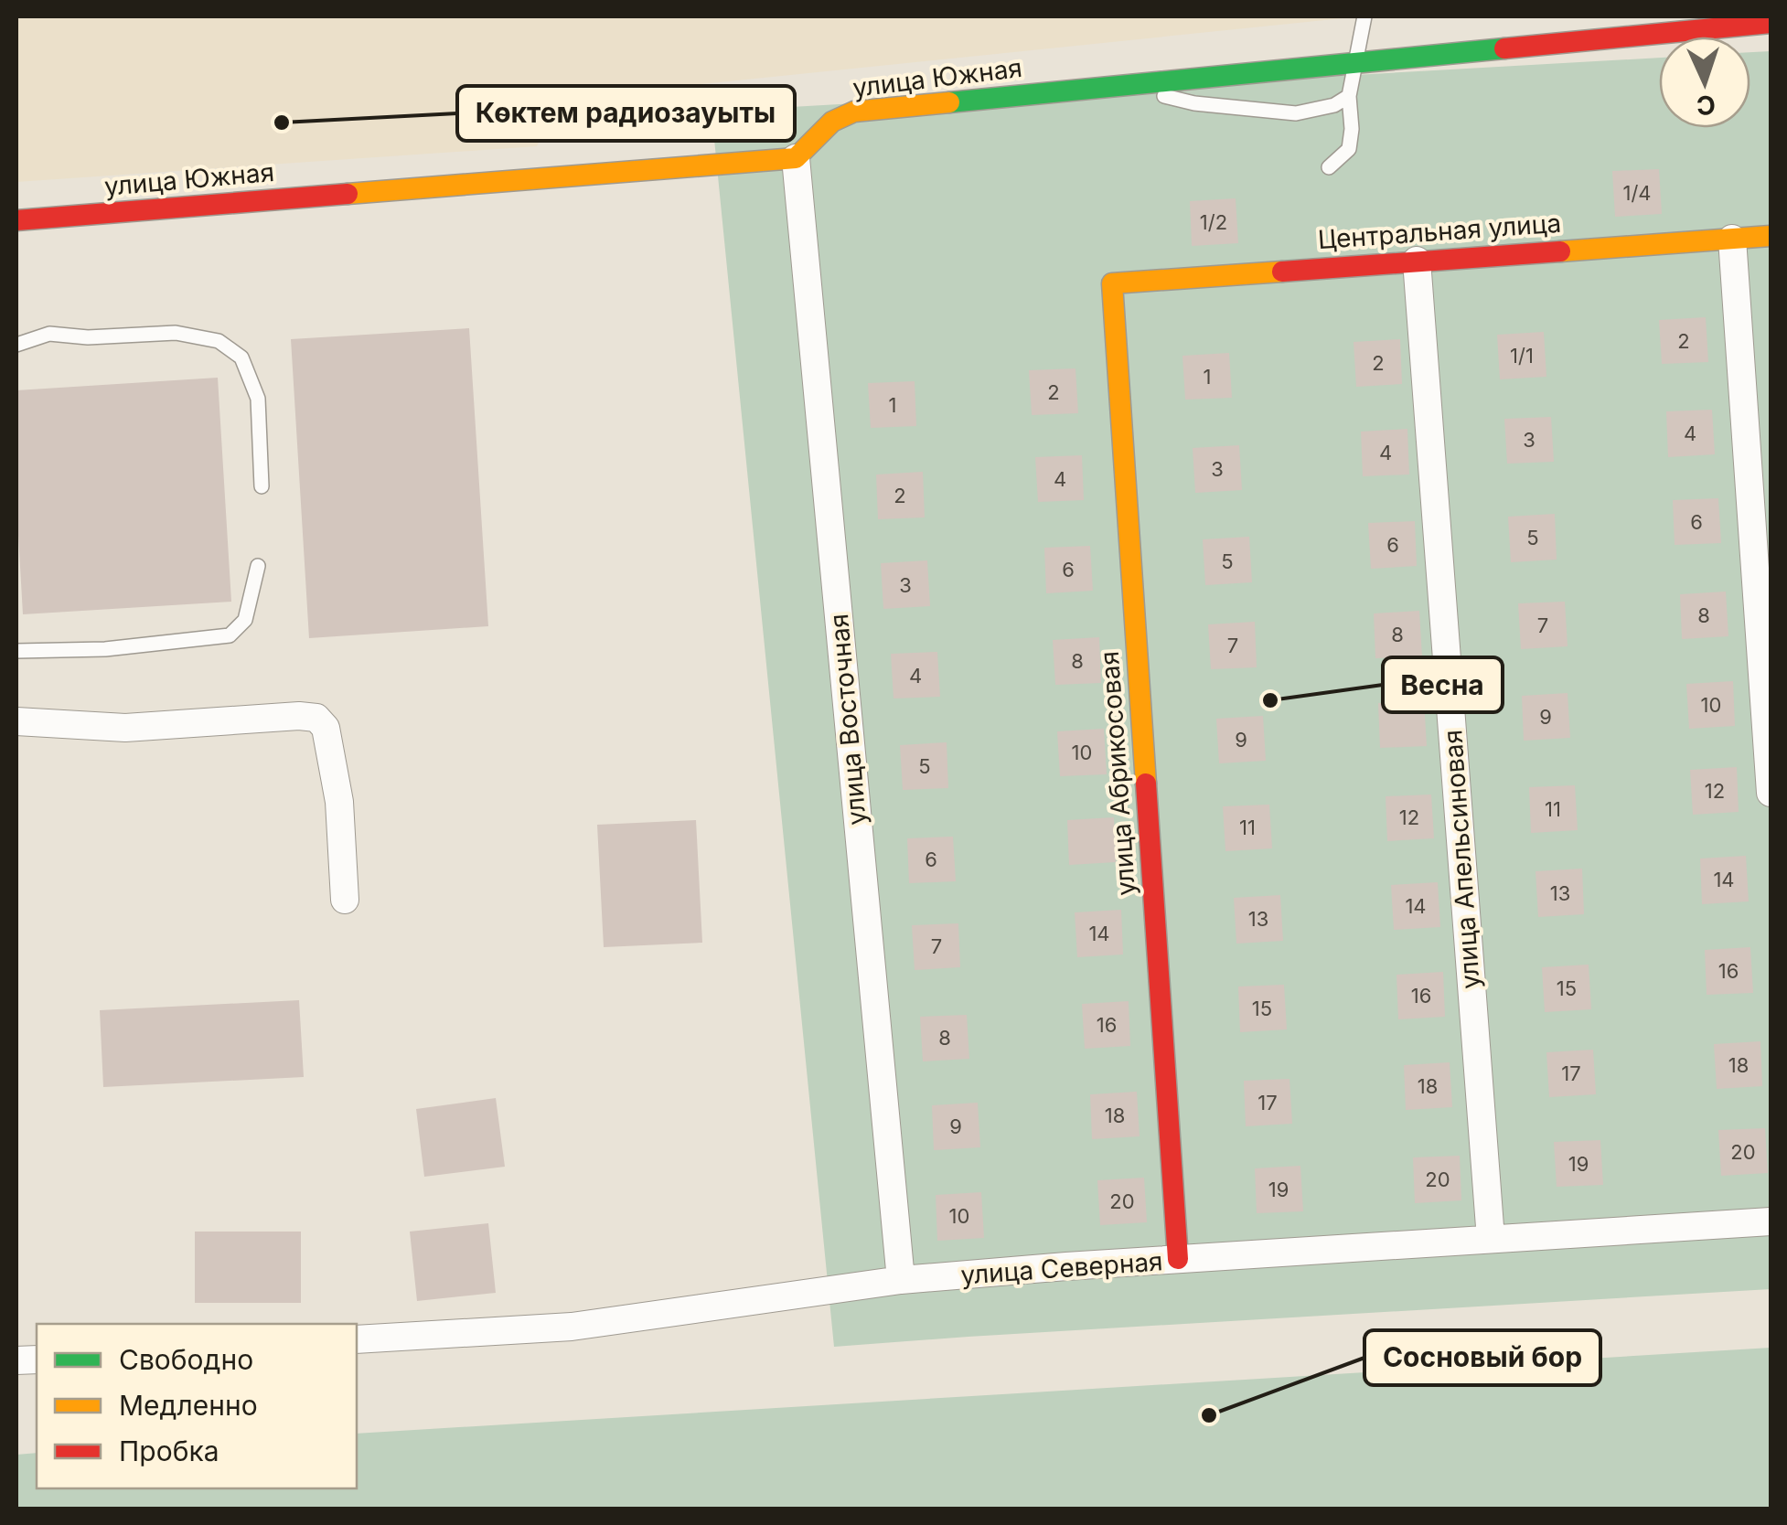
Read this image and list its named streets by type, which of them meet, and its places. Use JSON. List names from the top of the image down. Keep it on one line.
{"streets":{"street":["улица Южная","Центральная улица","улица Восточная","улица Абрикосовая","улица Апельсиновая","улица Северная"]},"crossings":[["улица Южная","улица Восточная"],["Центральная улица","улица Абрикосовая"],["Центральная улица","улица Апельсиновая"],["улица Восточная","улица Северная"],["улица Абрикосовая","улица Северная"],["улица Апельсиновая","улица Северная"]],"places":["Көктем радиозауыты","Весна","Сосновый бор"],"house_numbers":["1/4","1/2","2","1/1","2","1","2","1","4","3","4","3","4","2","6","5","6","5","6","3","8","7","8","7","8","4","10","9","9","10","5","12","11","12","11","6","14","13","14","13","14","7","16","15","16","15","16","8","18","17","18","17","18","9","20","19","20","19","20","10"],"legend":["Свободно","Медленно","Пробка"],"north":"bottom"}
